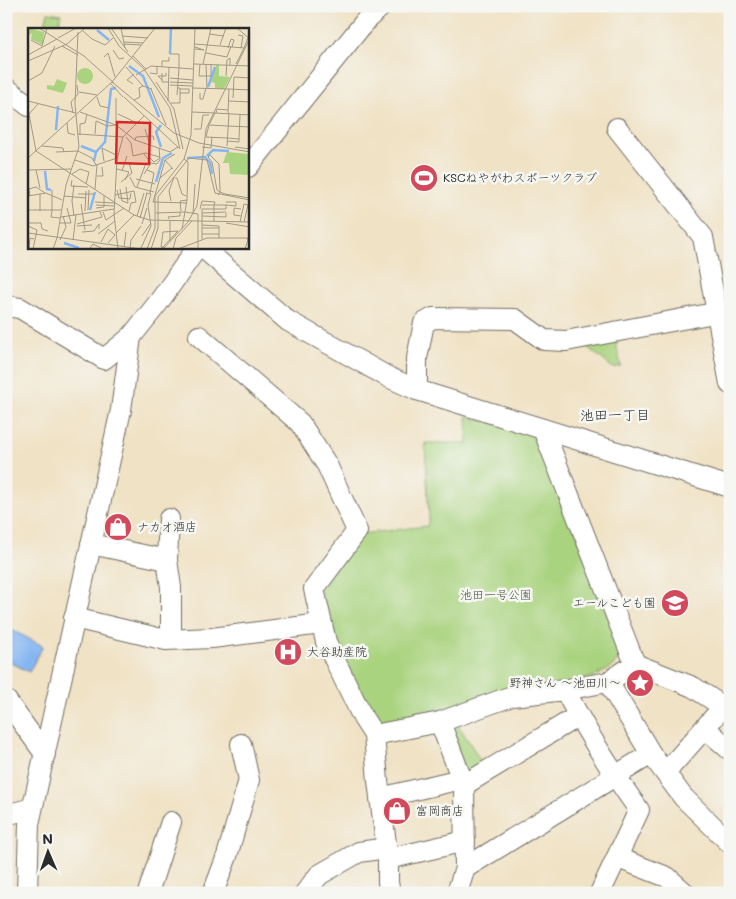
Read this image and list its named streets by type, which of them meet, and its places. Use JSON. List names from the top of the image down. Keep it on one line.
{"districts":["池田一丁目"],"parks":["池田一号公園"],"places":{"sports":["KSCねやがわスポーツクラブ"],"shop":["ナカオ酒店","富岡商店"],"school or university":["エールこども園"],"hospital":["大谷助産院"],"place":["野神さん ～池田川～"]},"north":"top"}
